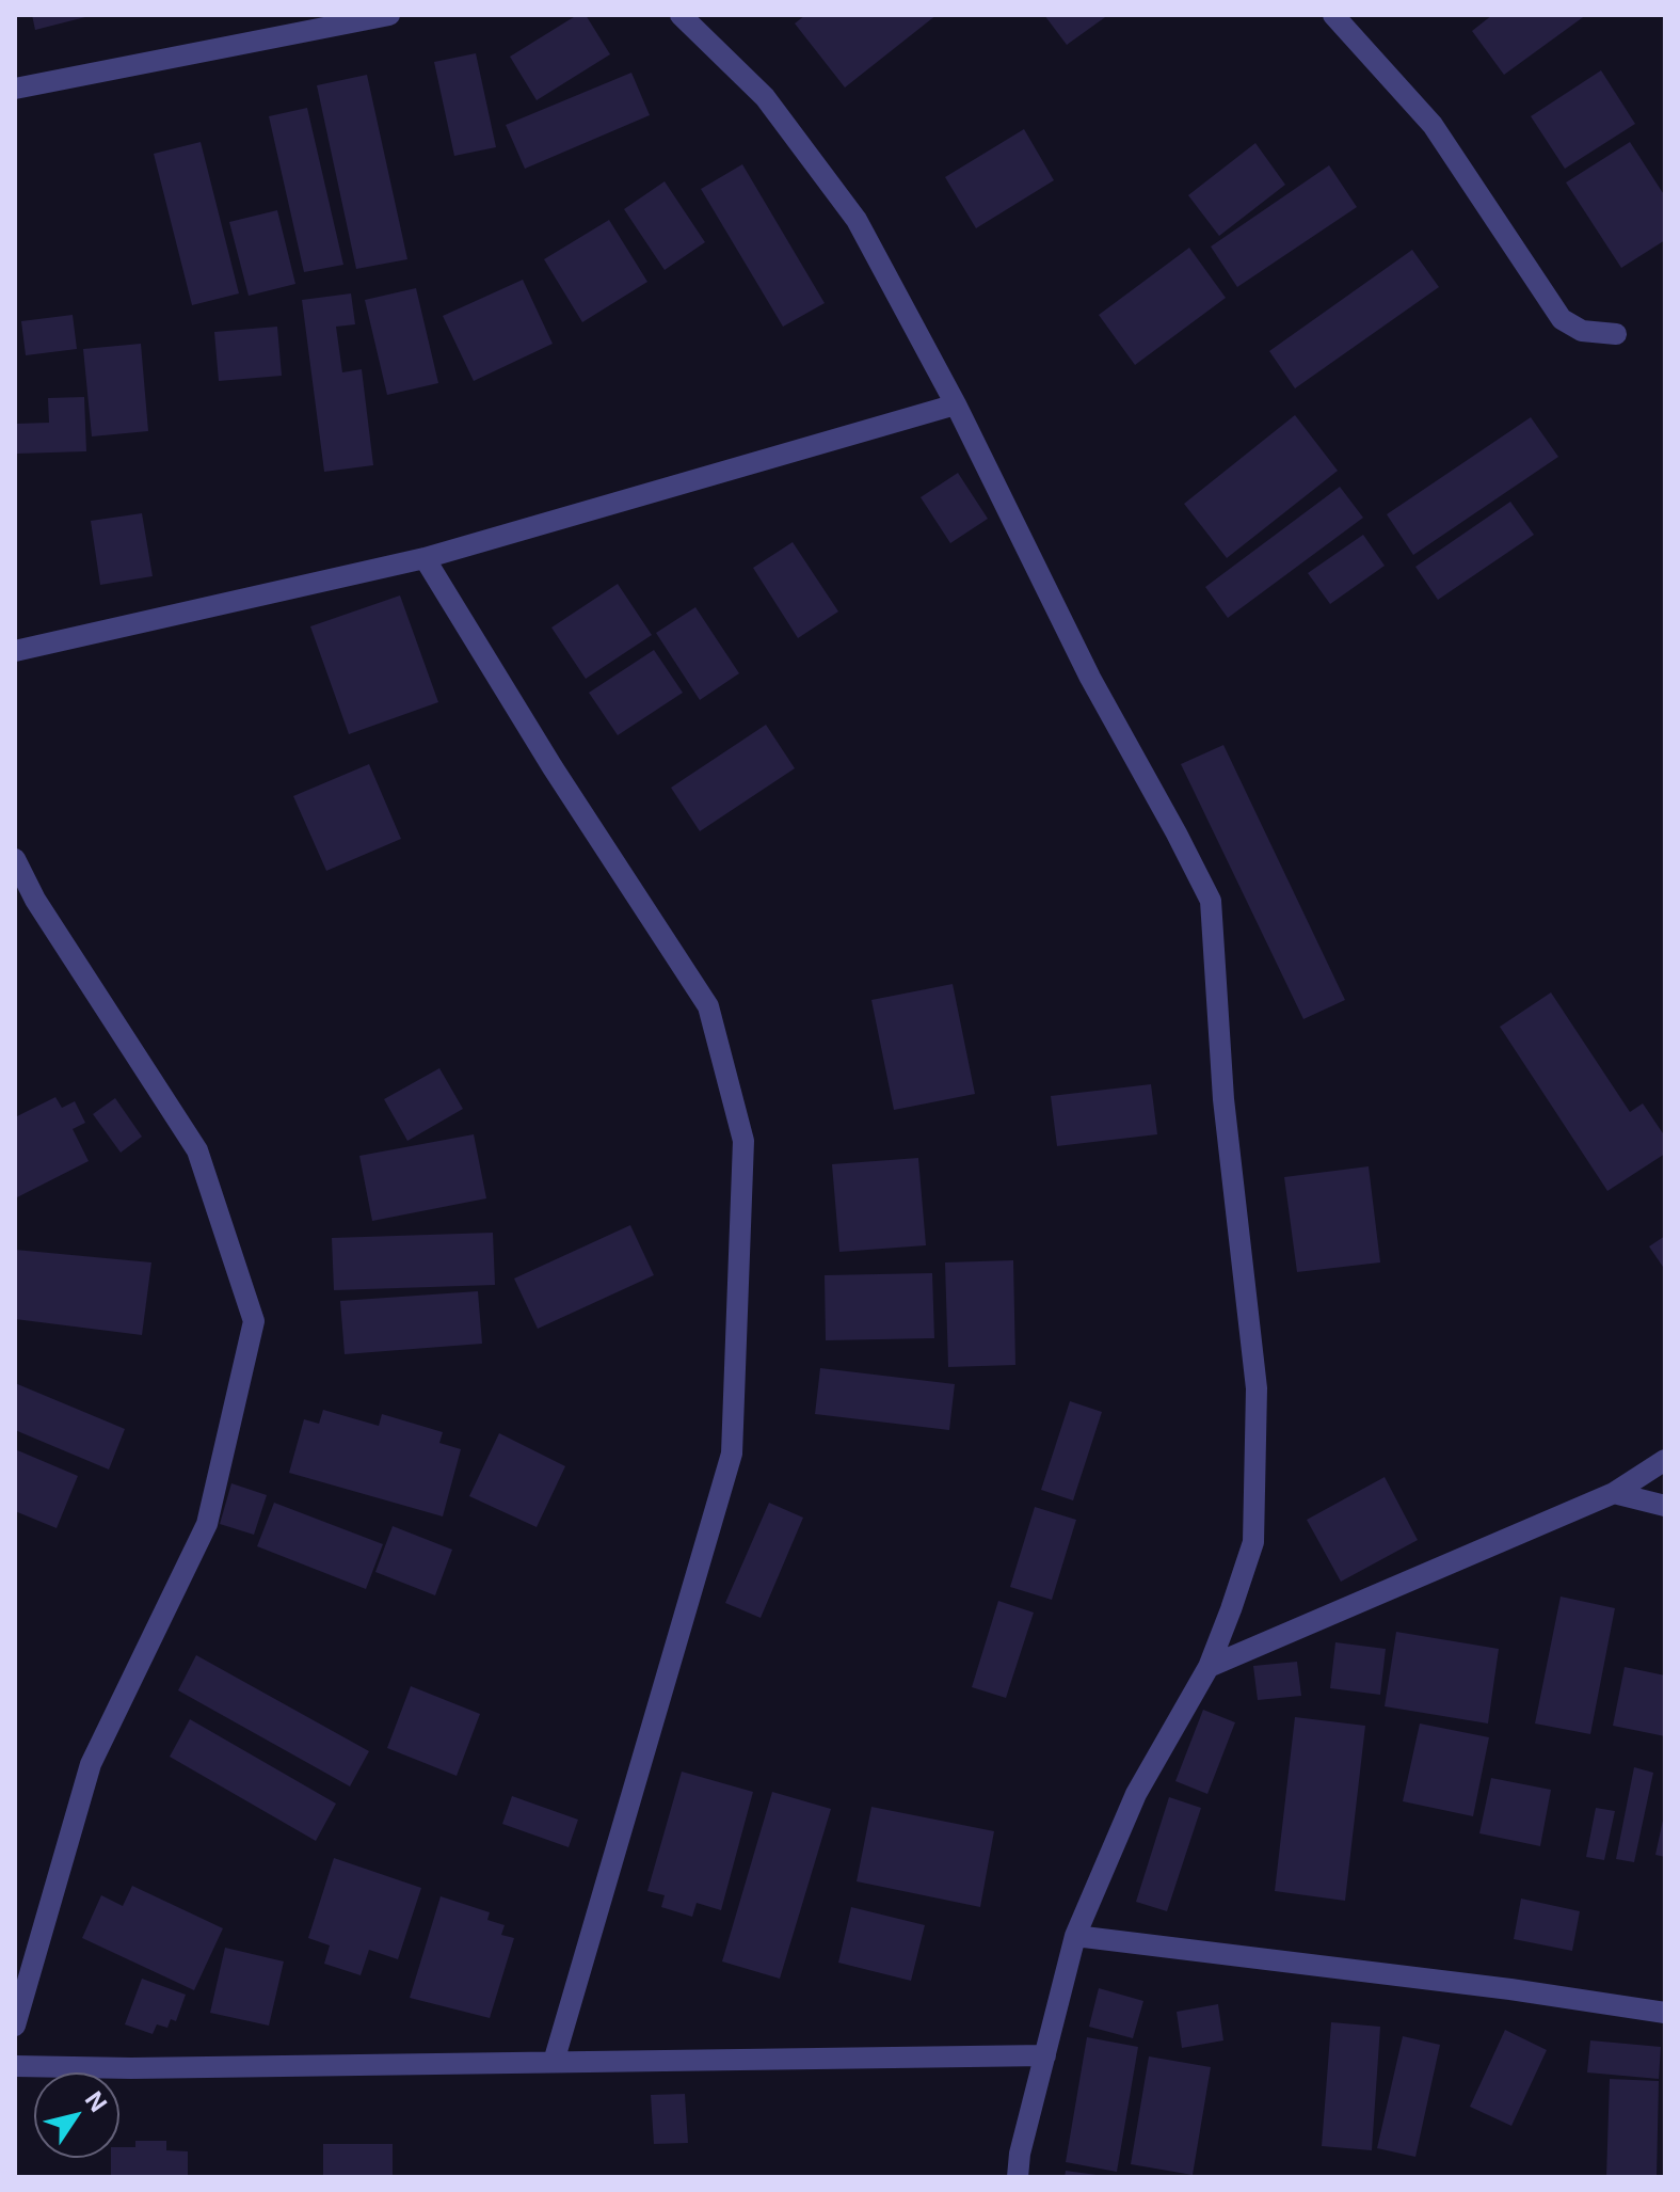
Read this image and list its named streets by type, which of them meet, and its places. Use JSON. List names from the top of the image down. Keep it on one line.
{"north":"top right"}
